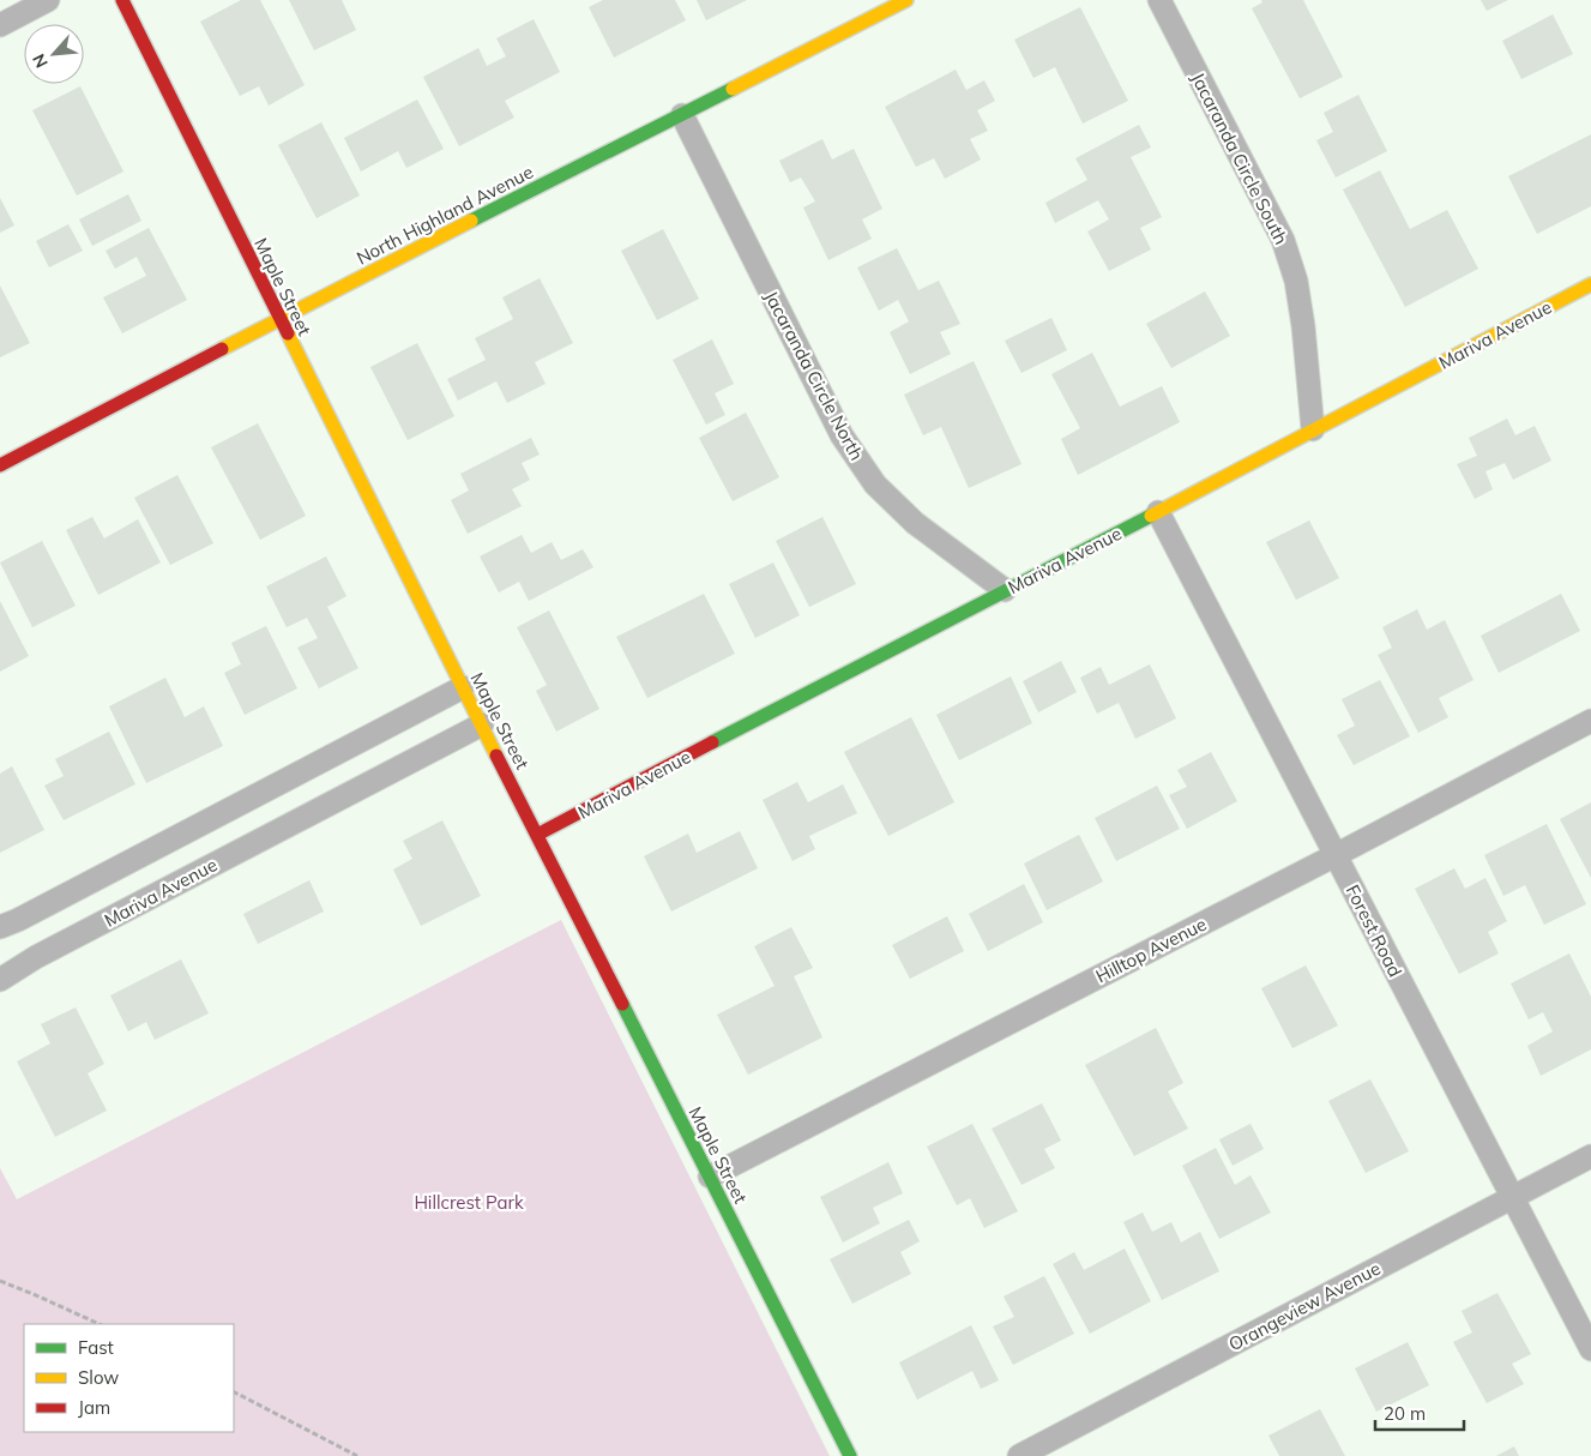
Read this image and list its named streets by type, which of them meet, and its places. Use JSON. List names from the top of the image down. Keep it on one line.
{"streets":{"street":["Jacaranda Circle South","North Highland Avenue","Maple Street","Mariva Avenue","Jacaranda Circle North","Forest Road","Hilltop Avenue","Orangeview Avenue"]},"crossings":[["Jacaranda Circle South","Mariva Avenue"],["North Highland Avenue","Maple Street"],["North Highland Avenue","Jacaranda Circle North"],["Maple Street","Mariva Avenue"],["Maple Street","Hilltop Avenue"],["Mariva Avenue","Jacaranda Circle North"],["Mariva Avenue","Forest Road"],["Forest Road","Hilltop Avenue"],["Forest Road","Orangeview Avenue"]],"parks":["Hillcrest Park"],"legend":["Fast","Slow","Jam"],"scale_bar":"20 m","north":"bottom left"}
